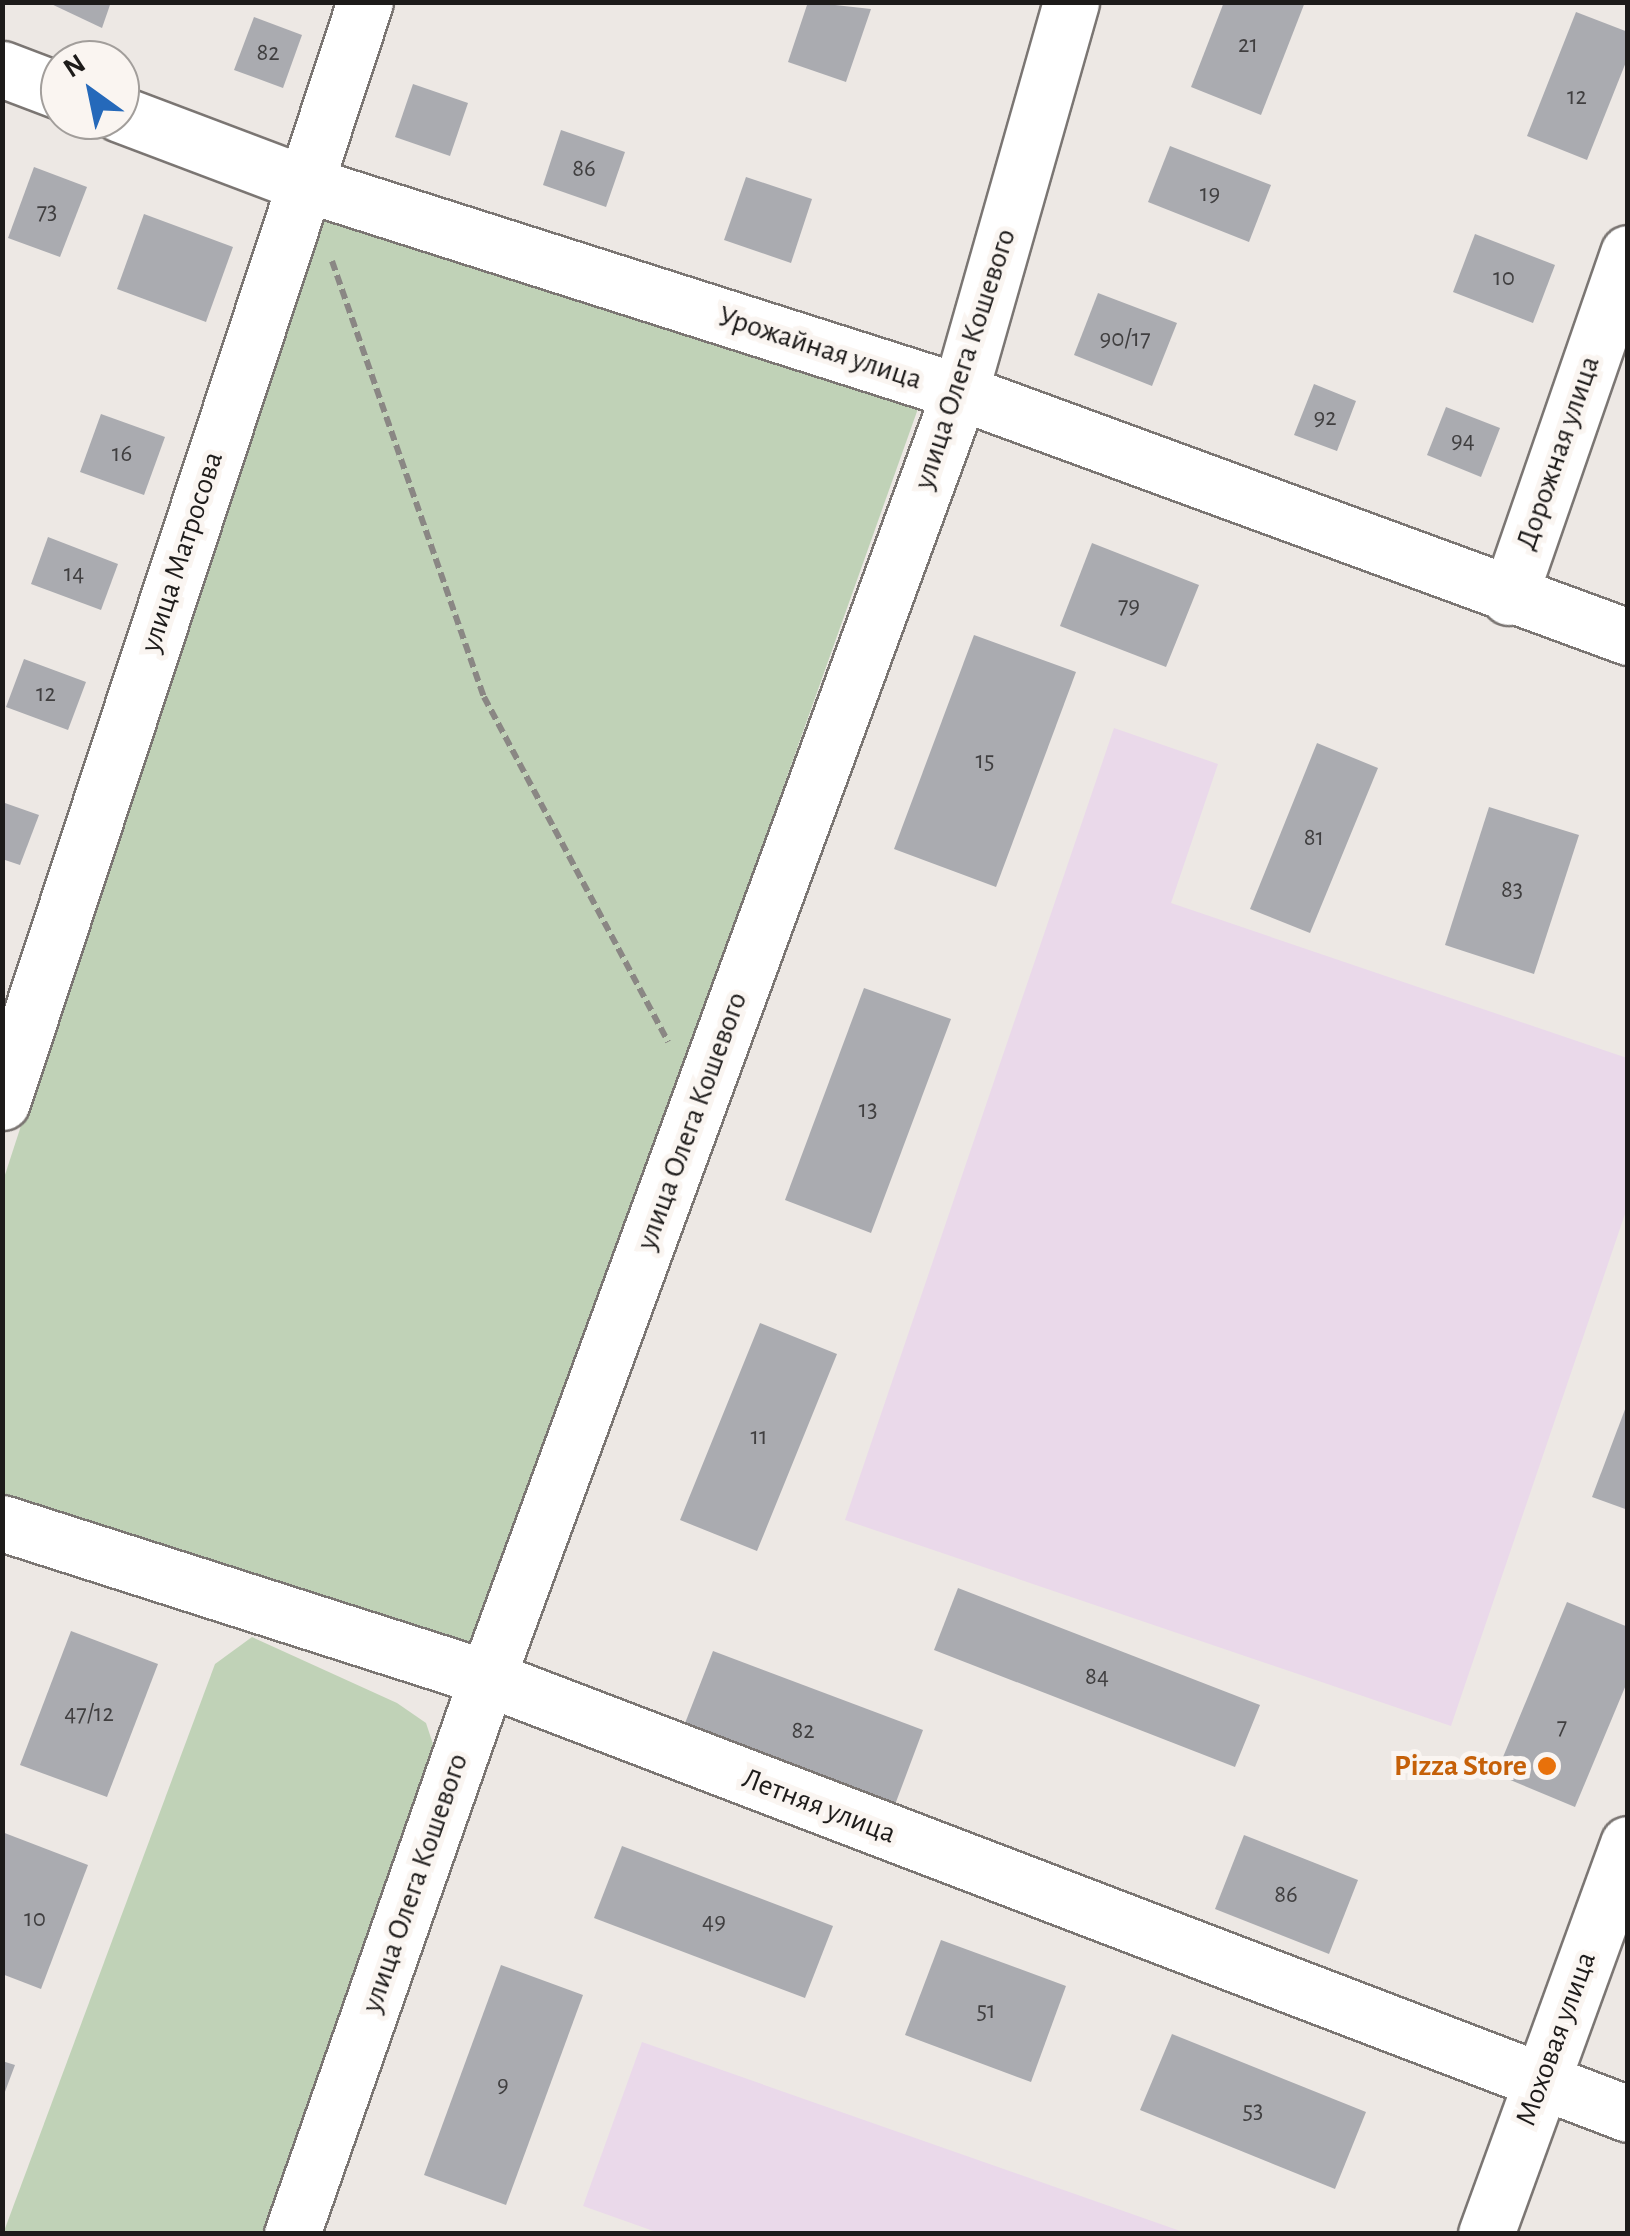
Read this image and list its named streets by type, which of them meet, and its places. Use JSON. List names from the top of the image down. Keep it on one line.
{"streets":{"street":["Урожайная улица","улица Олега Кошевого","Дорожная улица","улица Матросова","Летняя улица","Моховая улица"]},"crossings":[["Урожайная улица","улица Олега Кошевого"],["Урожайная улица","Дорожная улица"],["Урожайная улица","улица Матросова"],["улица Олега Кошевого","Летняя улица"],["Летняя улица","Моховая улица"]],"places":["Pizza Store"],"house_numbers":["21","82","12","86","19","73","10","90/17","92","94","16","14","79","12","15","81","83","13","11","84","47/12","7","82","86","10","49","51","9","53"],"north":"top left"}
